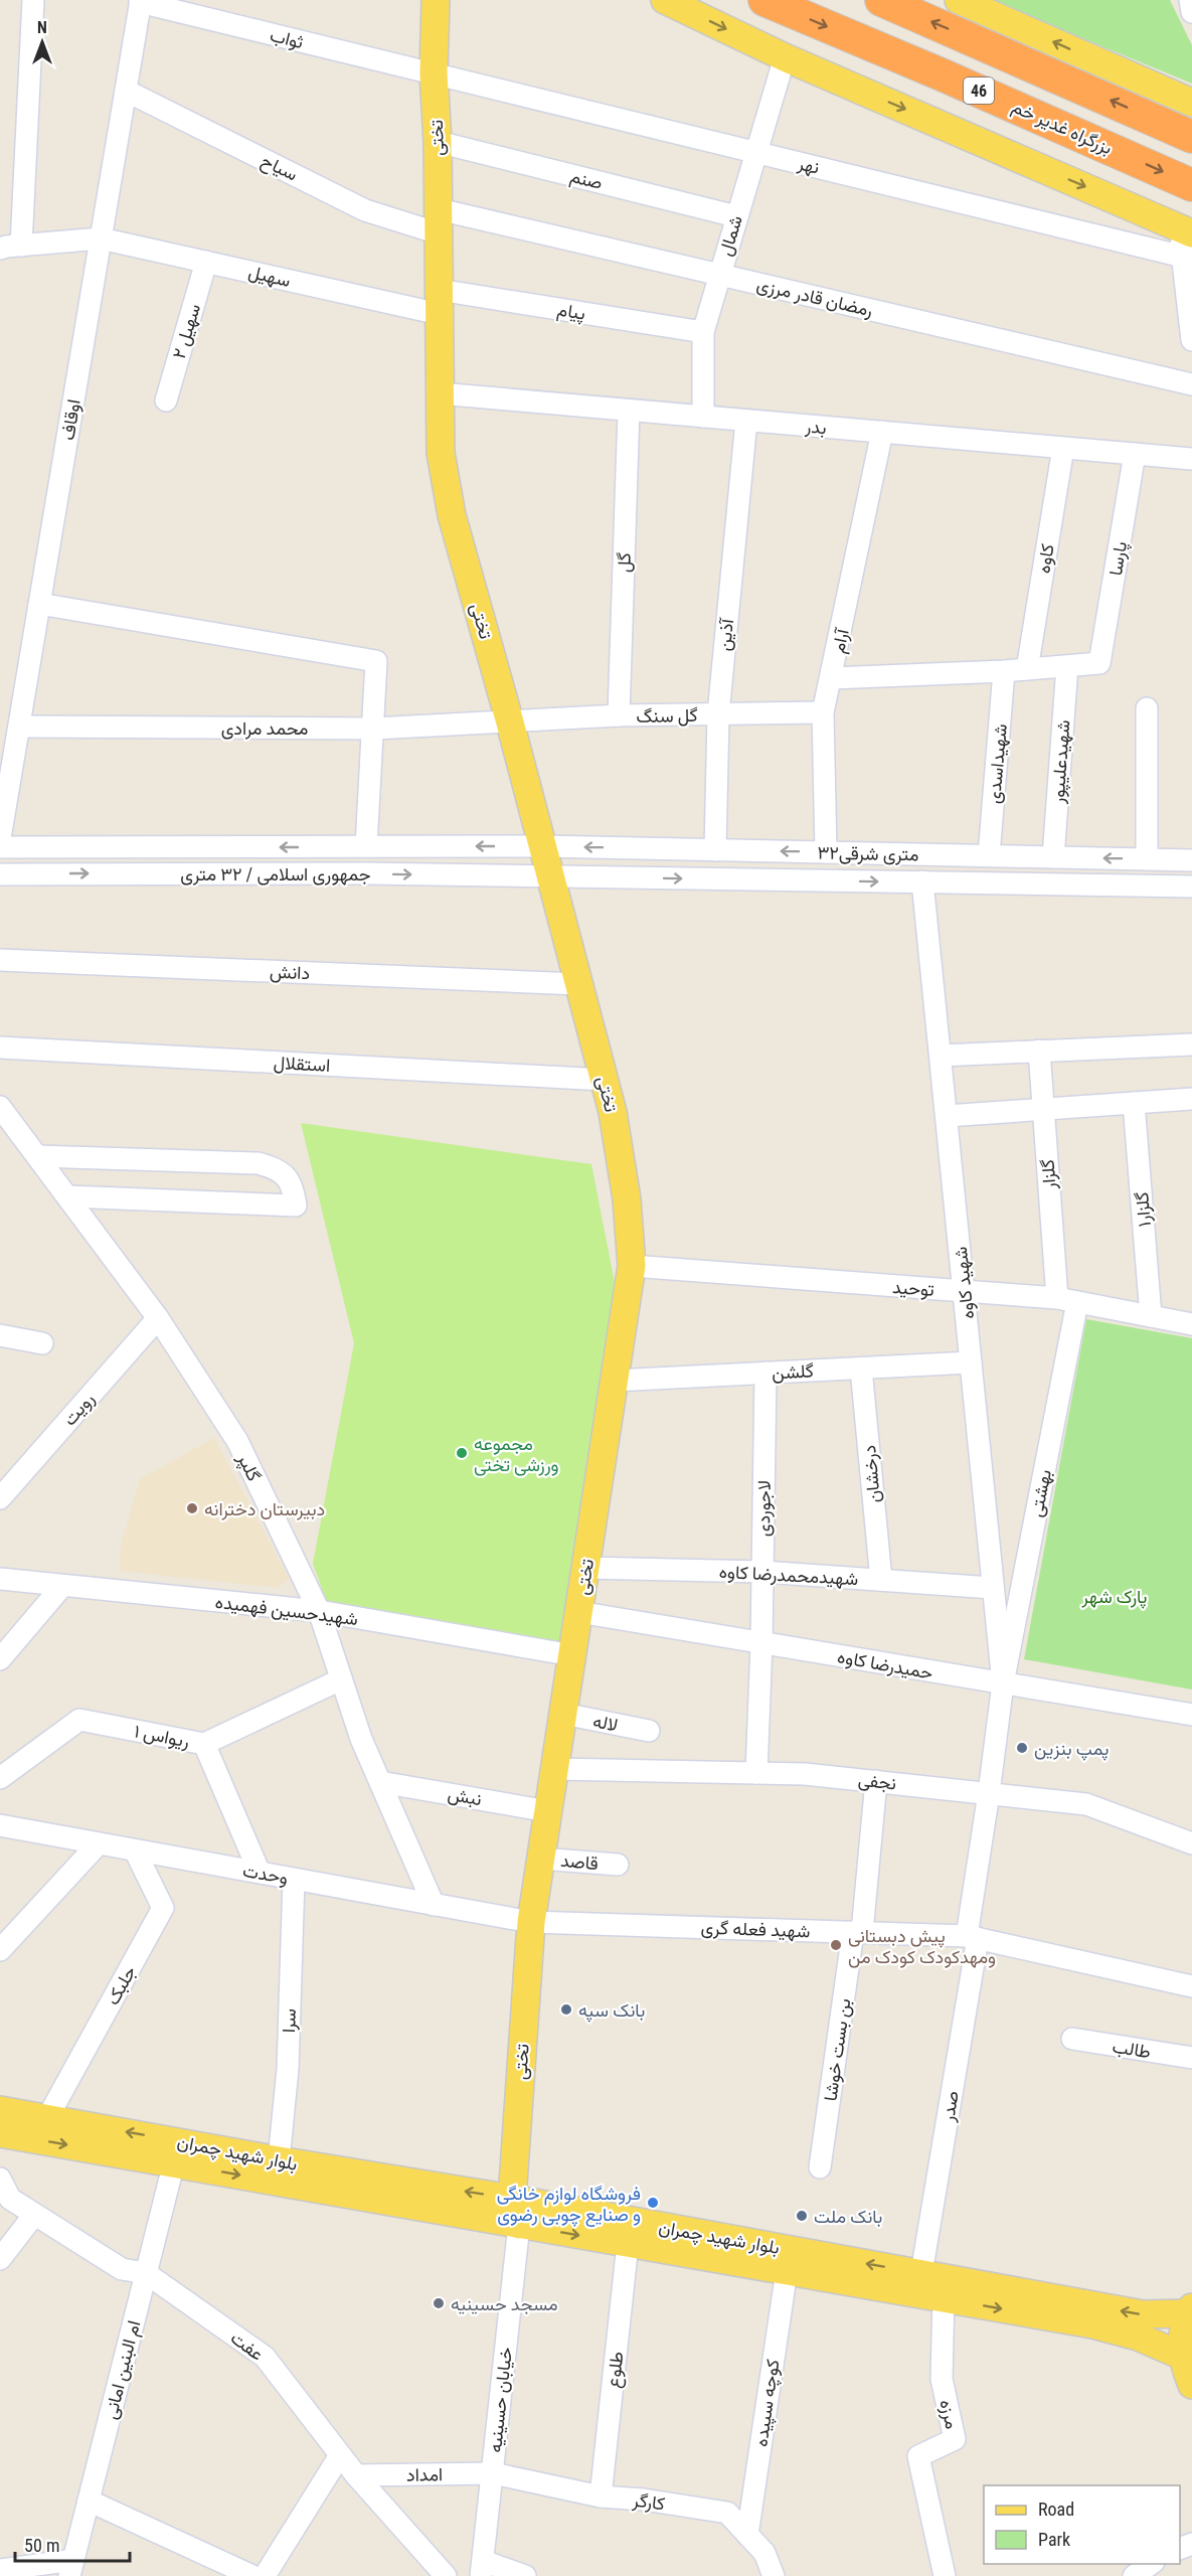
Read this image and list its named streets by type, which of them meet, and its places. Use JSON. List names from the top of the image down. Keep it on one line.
{"streets":{"highway":["46","بزرگراه غدیر خم"],"main road":["تختی","بلوار شهید چمران"],"street":["ثواب","نهر","سیاح","صنم","شمال","سهیل","رمضان قادر مرزی","پیام","سهیل ۲","اوقاف","بدر","کاوه","پارسا","گل","آذین","آرام","گل سنگ","محمد مرادی","شهیدعلیپور","شهیداسدی","متری شرقی۳۲","جمهوری اسلامی / ۳۲ متری","دانش","استقلال","گلزار","گلزار۱","شهید کاوه","توحید","گلشن","رویت","گلپر","درخشان","بهشتی","لاجوردی","شهیدمحمدرضا کاوه","شهیدحسین فهمیده","حمیدرضا کاوه","لاله","ریواس ۱","نجفی","نبش","قاصد","وحدت","شهید فعله گری","جلبک","سرا","طالب","بن بست خوشا","صدر","عفت","ام البنین امانی","طلوع","خیابان حسینیه","کوچه سپیده","مرزه","امداد","کارگر"]},"crossings":[["ثواب","تختی"],["ثواب","نهر"],["ثواب","اوقاف"],["تختی","نهر"],["تختی","سیاح"],["تختی","صنم"],["تختی","سهیل"],["تختی","رمضان قادر مرزی"],["تختی","پیام"],["تختی","بدر"],["تختی","گل سنگ"],["تختی","محمد مرادی"],["تختی","متری شرقی۳۲"],["تختی","جمهوری اسلامی / ۳۲ متری"],["تختی","دانش"],["تختی","استقلال"],["تختی","توحید"],["تختی","گلشن"],["تختی","شهیدمحمدرضا کاوه"],["تختی","شهیدحسین فهمیده"],["تختی","حمیدرضا کاوه"],["تختی","لاله"],["تختی","نجفی"],["تختی","نبش"],["تختی","قاصد"],["تختی","وحدت"],["تختی","شهید فعله گری"],["تختی","بلوار شهید چمران"],["تختی","خیابان حسینیه"],["نهر","شمال"],["سیاح","رمضان قادر مرزی"],["سیاح","اوقاف"],["صنم","شمال"],["شمال","رمضان قادر مرزی"],["شمال","پیام"],["شمال","بدر"],["سهیل","پیام"],["سهیل","سهیل ۲"],["سهیل","اوقاف"],["اوقاف","محمد مرادی"],["بدر","کاوه"],["بدر","پارسا"],["بدر","گل"],["بدر","آذین"],["بدر","آرام"],["پارسا","شهیدعلیپور"],["گل","گل سنگ"],["آذین","گل سنگ"],["آذین","متری شرقی۳۲"],["آرام","گل سنگ"],["آرام","متری شرقی۳۲"],["گل سنگ","محمد مرادی"],["شهیدعلیپور","متری شرقی۳۲"],["شهیداسدی","متری شرقی۳۲"],["متری شرقی۳۲","جمهوری اسلامی / ۳۲ متری"],["متری شرقی۳۲","شهید کاوه"],["گلزار","توحید"],["گلزار","بهشتی"],["گلزار۱","توحید"],["شهید کاوه","توحید"],["شهید کاوه","گلشن"],["شهید کاوه","بهشتی"],["شهید کاوه","شهیدمحمدرضا کاوه"],["شهید کاوه","حمیدرضا کاوه"],["شهید کاوه","صدر"],["توحید","بهشتی"],["گلشن","درخشان"],["گلشن","لاجوردی"],["رویت","گلپر"],["گلپر","شهیدحسین فهمیده"],["گلپر","نبش"],["گلپر","وحدت"],["درخشان","شهیدمحمدرضا کاوه"],["بهشتی","حمیدرضا کاوه"],["بهشتی","صدر"],["لاجوردی","شهیدمحمدرضا کاوه"],["لاجوردی","حمیدرضا کاوه"],["لاجوردی","نجفی"],["حمیدرضا کاوه","صدر"],["ریواس ۱","وحدت"],["نجفی","بن بست خوشا"],["نجفی","صدر"],["وحدت","شهید فعله گری"],["وحدت","جلبک"],["وحدت","سرا"],["شهید فعله گری","بن بست خوشا"],["شهید فعله گری","صدر"],["جلبک","بلوار شهید چمران"],["سرا","بلوار شهید چمران"],["صدر","بلوار شهید چمران"],["بلوار شهید چمران","ام البنین امانی"],["بلوار شهید چمران","طلوع"],["بلوار شهید چمران","خیابان حسینیه"],["بلوار شهید چمران","کوچه سپیده"],["بلوار شهید چمران","مرزه"],["عفت","ام البنین امانی"],["عفت","امداد"],["طلوع","کارگر"],["خیابان حسینیه","امداد"],["خیابان حسینیه","کارگر"],["کوچه سپیده","کارگر"],["امداد","کارگر"]],"parks":["پارک شهر"],"places":["مجموعه ورزشی تختی","دبیرستان دخترانه","پمپ بنزین","پیش دبستانی ومهدکودک کودک من","بانک سپه","فروشگاه لوازم خانگی و صنایع چوبی رضوی","بانک ملت","مسجد حسینیه"],"legend":["Road","Park"],"scale_bar":"50 m","north":"top"}
